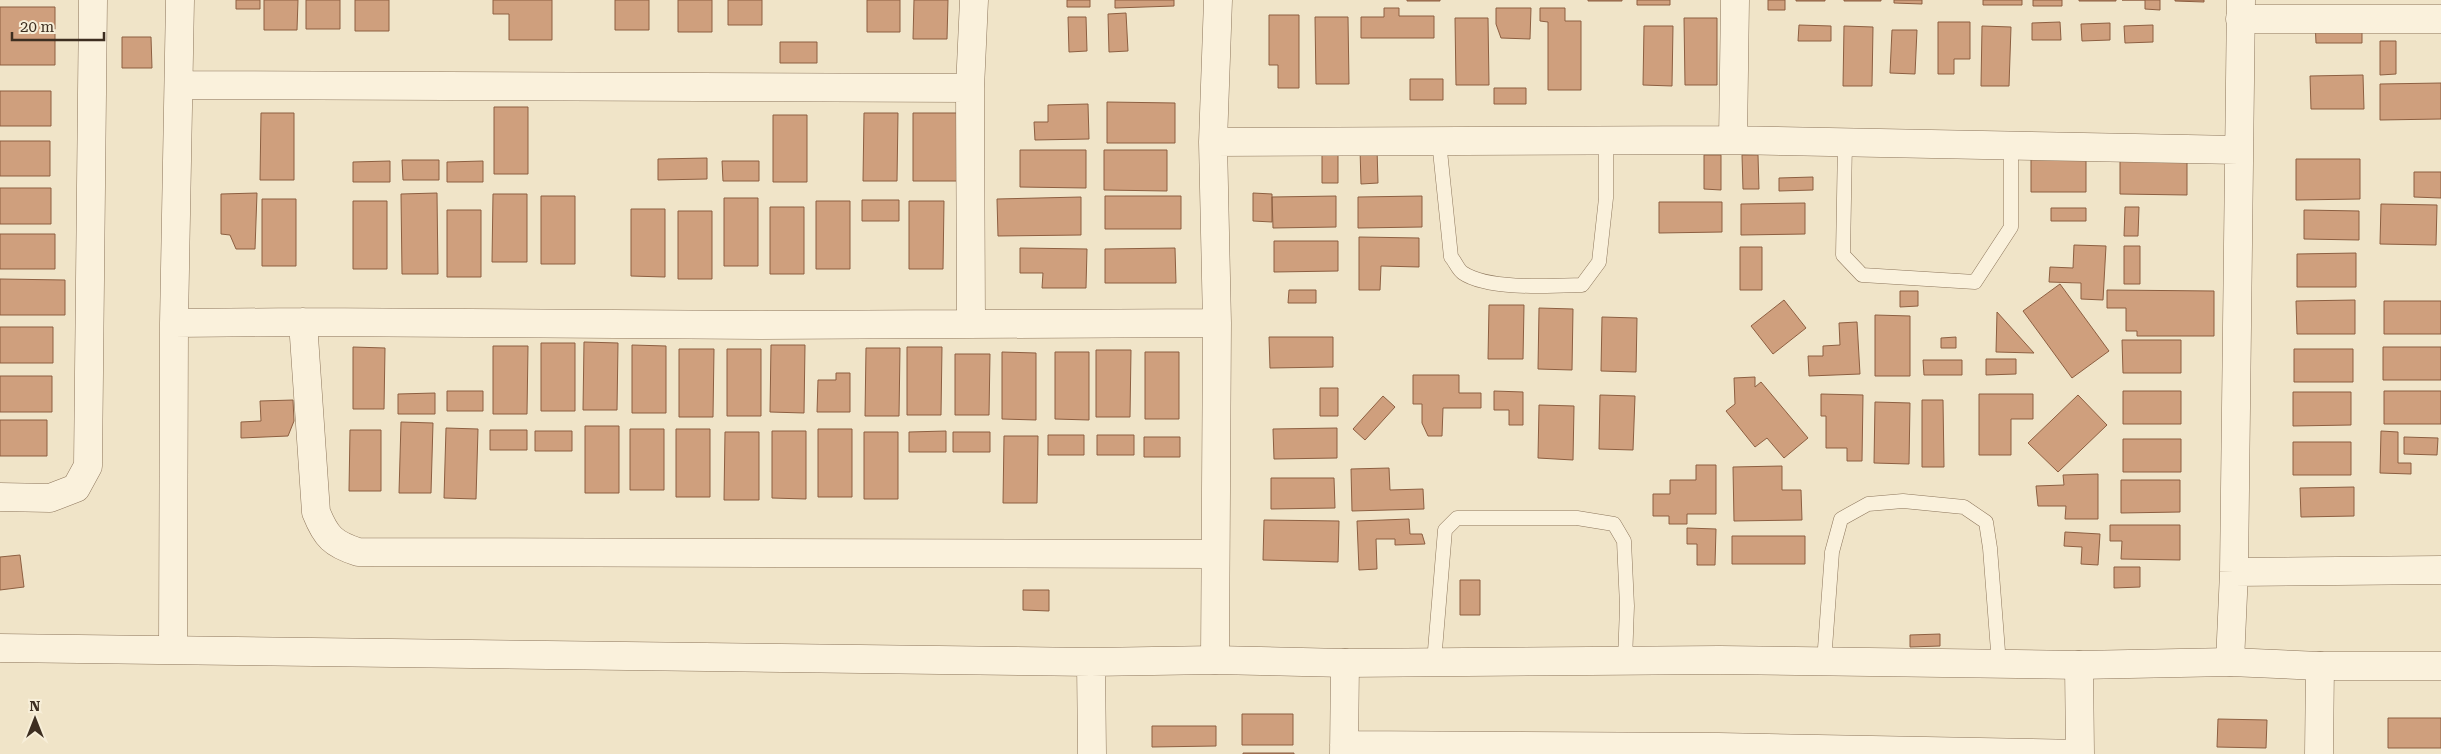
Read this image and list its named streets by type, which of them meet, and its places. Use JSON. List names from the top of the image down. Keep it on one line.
{"scale_bar":"20 m","north":"top"}
